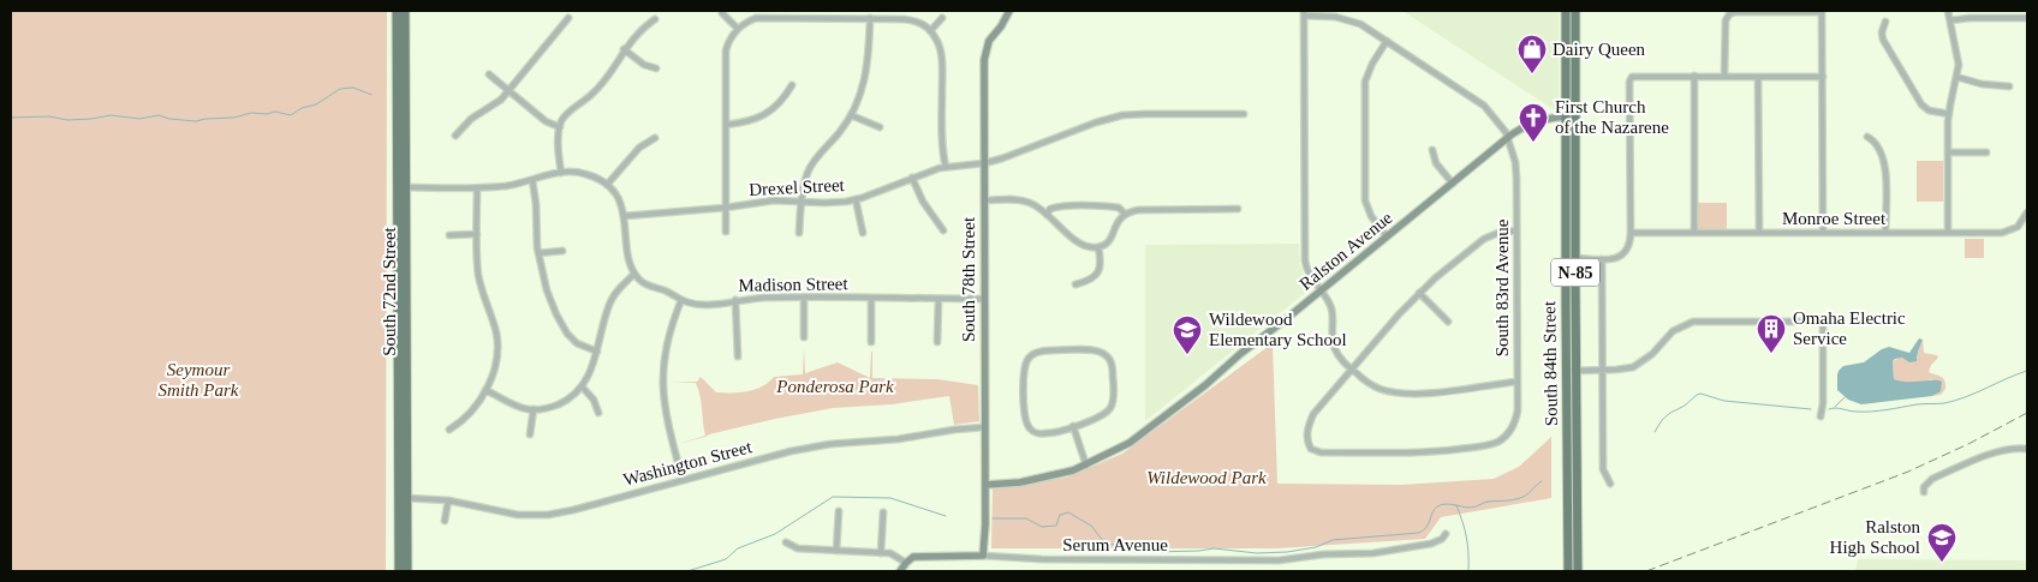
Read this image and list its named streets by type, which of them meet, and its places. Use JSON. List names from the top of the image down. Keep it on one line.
{"streets":{"main road":["N-85","South 72nd Street","South 84th Street"],"street":["Drexel Street","Monroe Street","Ralston Avenue","South 78th Street","Madison Street","South 83rd Avenue","Washington Street","Serum Avenue"]},"crossings":[["Drexel Street","South 78th Street"],["Ralston Avenue","South 78th Street"],["Ralston Avenue","South 83rd Avenue"],["Ralston Avenue","South 84th Street"],["South 78th Street","Madison Street"],["South 78th Street","Washington Street"],["South 78th Street","Serum Avenue"],["South 72nd Street","Washington Street"]],"parks":["Seymour Smith Park","Ponderosa Park","Wildewood Park"],"places":{"shop":["Dairy Queen"],"church":["First Church of the Nazarene"],"building":["Omaha Electric Service"],"school or university":["Wildewood Elementary School","Ralston High School"]}}
